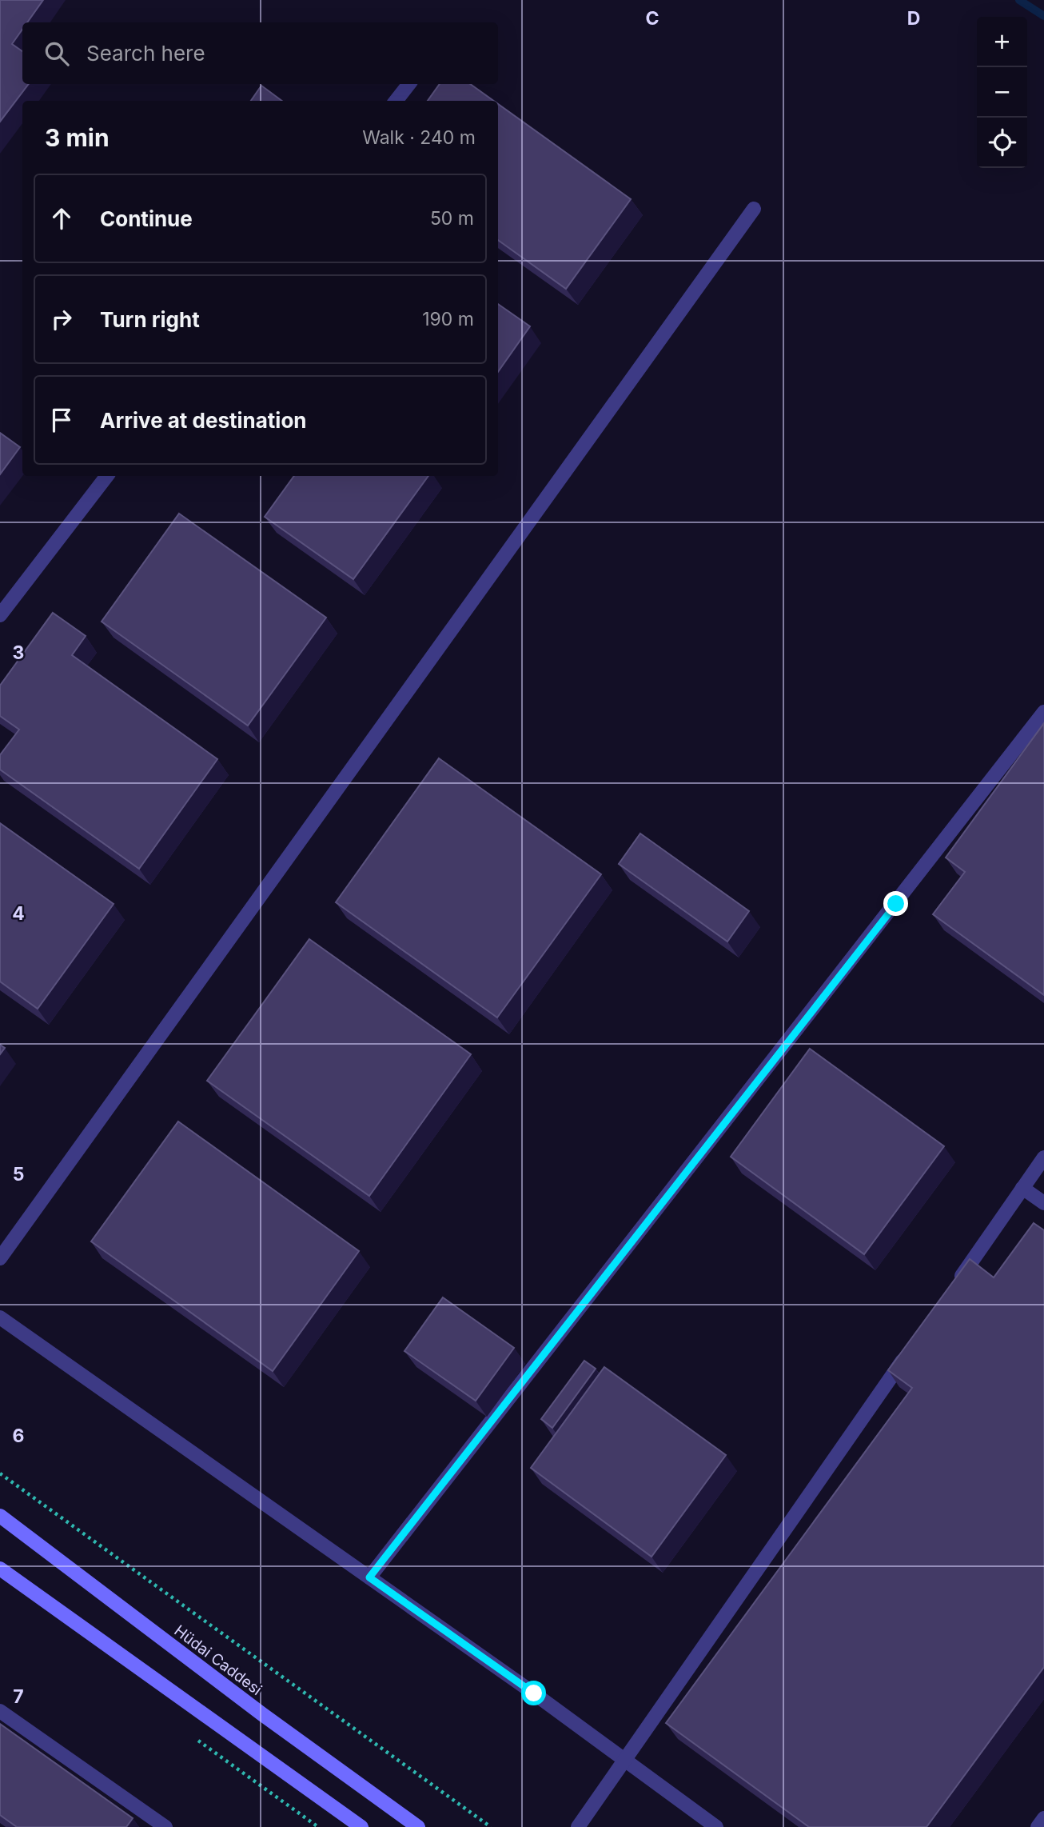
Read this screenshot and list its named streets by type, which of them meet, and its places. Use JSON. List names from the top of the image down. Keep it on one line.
{"streets":{"street":["Hüdai Caddesi"]},"page":{"map_buttons":["+","−"],"search":"Search here","heading":["3 min","Walk · 240 m"],"list":[["Continue","50 m"],["Turn right","190 m"],"Arrive at destination"]},"grid":{"columns":["C","D"],"rows":["3","4","5","6","7"]}}
